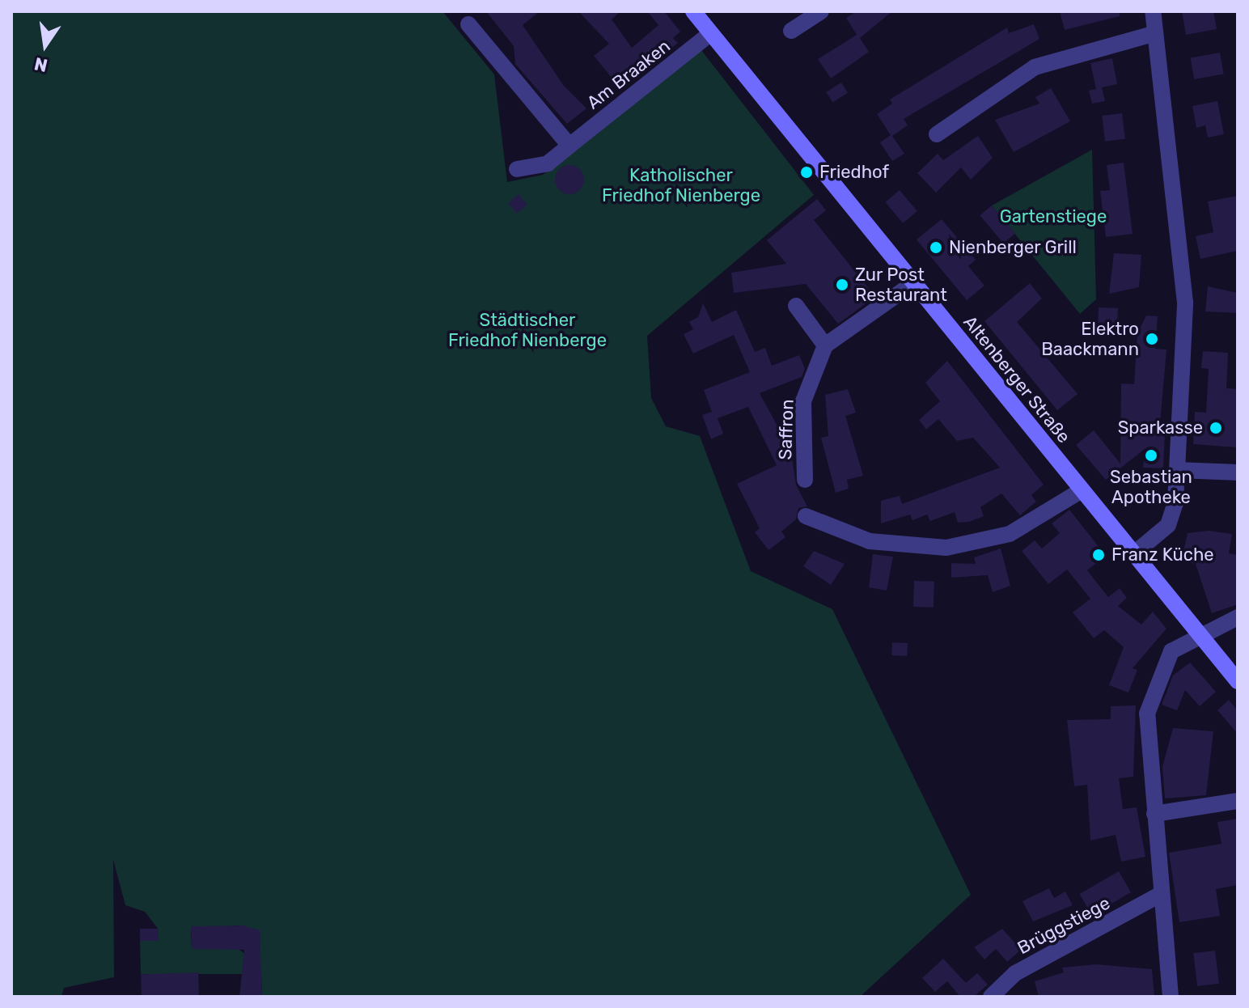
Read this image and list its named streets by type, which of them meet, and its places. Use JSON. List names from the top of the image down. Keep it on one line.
{"streets":{"main road":["Altenberger Straße"],"street":["Am Braaken","Saffron","Brüggstiege"]},"crossings":[["Am Braaken","Altenberger Straße"]],"parks":["Katholischer Friedhof Nienberge","Gartenstiege","Städtischer Friedhof Nienberge"],"places":["Friedhof","Nienberger Grill","Zur Post Restaurant","Elektro Baackmann","Sparkasse","Sebastian Apotheke","Franz Küche"],"north":"bottom"}
